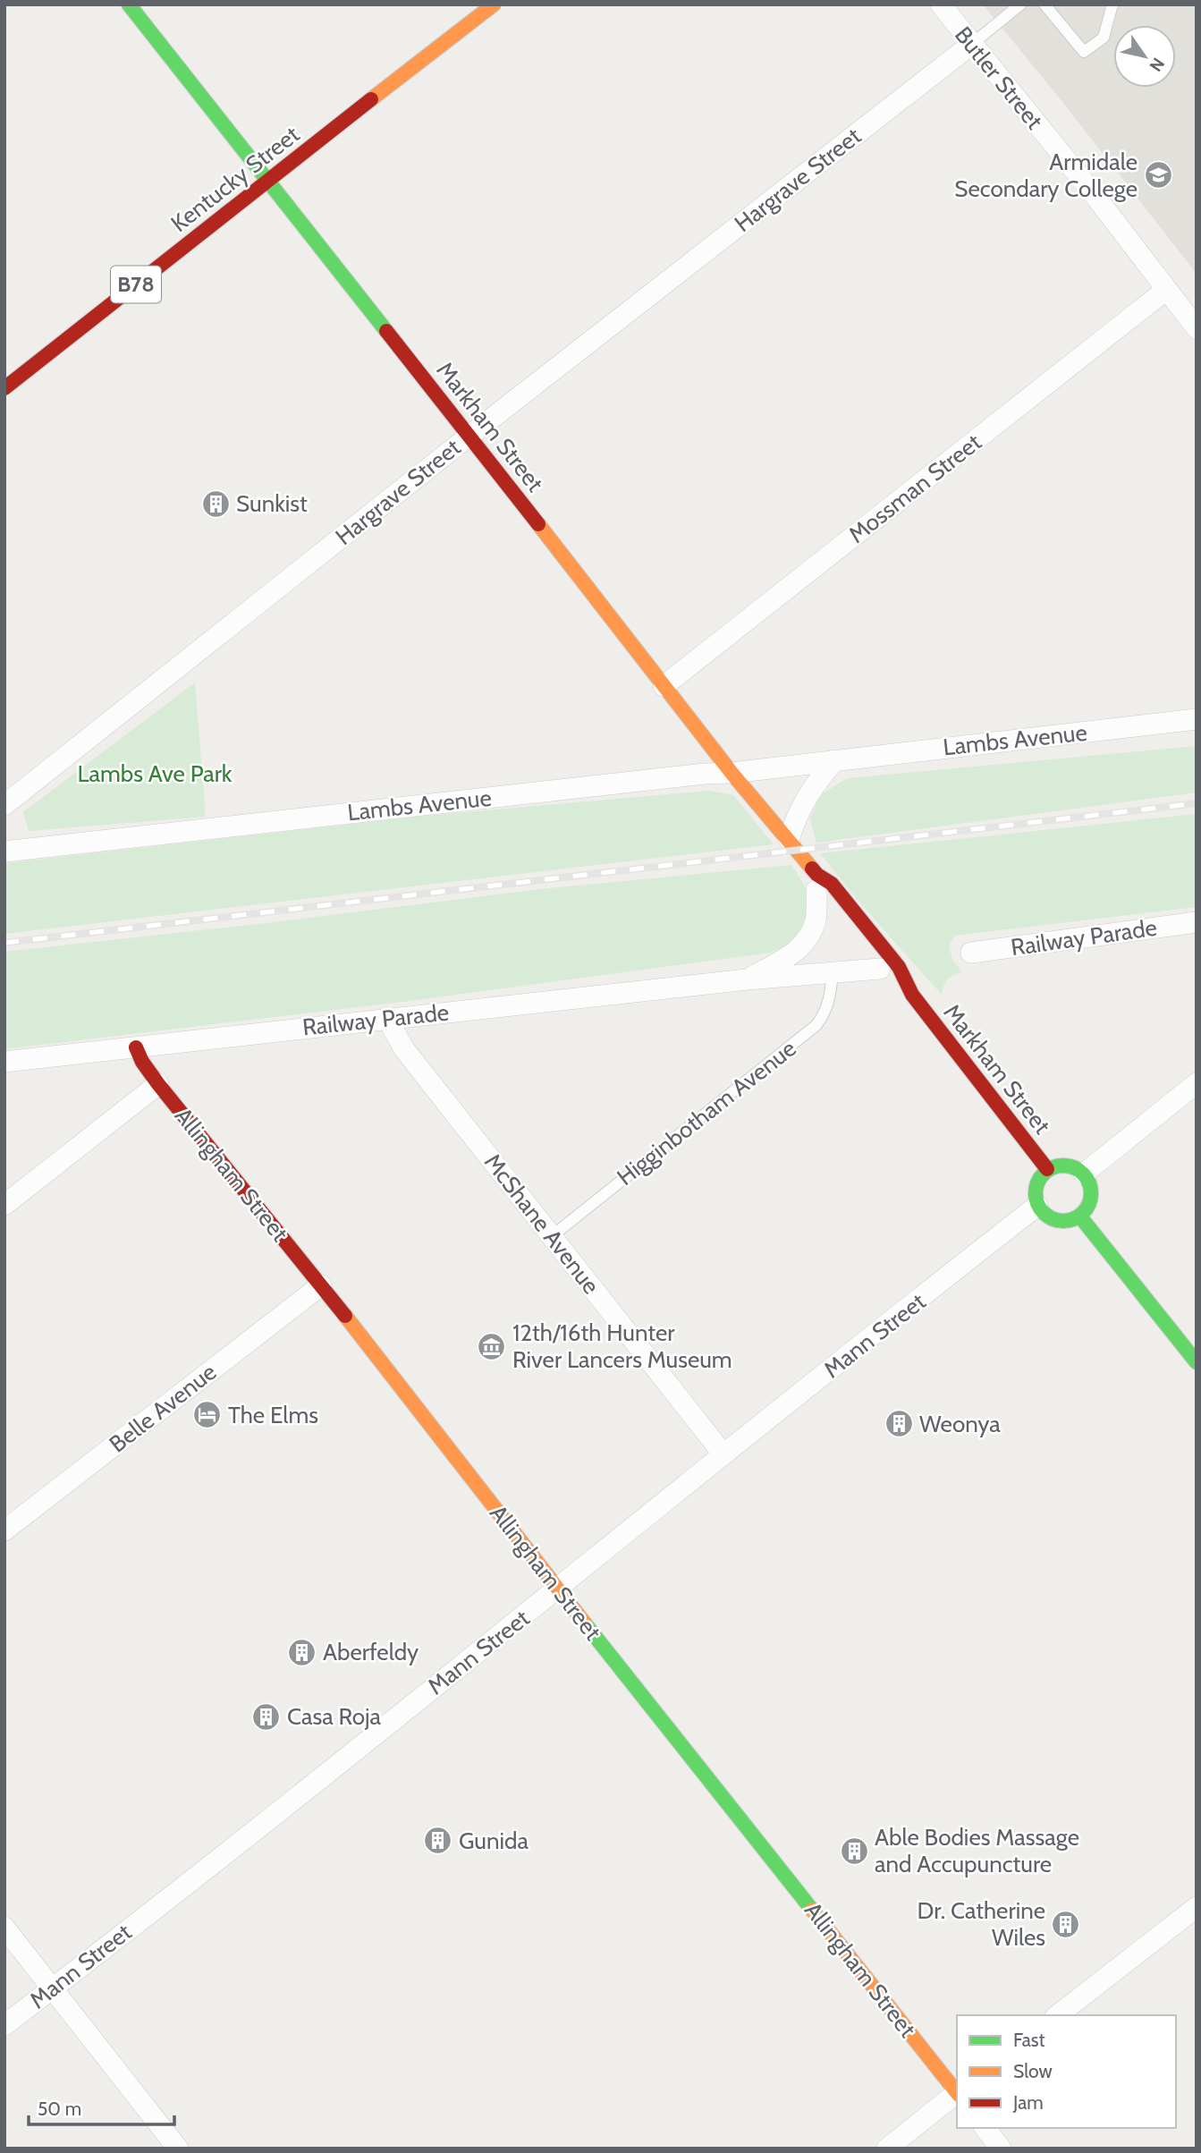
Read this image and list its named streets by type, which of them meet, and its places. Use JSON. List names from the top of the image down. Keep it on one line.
{"streets":{"street":["Butler Street","Kentucky Street","Hargrave Street","B78","Markham Street","Mossman Street","Lambs Avenue","Railway Parade","Allingham Street","McShane Avenue","Mann Street","Belle Avenue"],"lane":["Higginbotham Avenue"]},"crossings":[["Butler Street","Hargrave Street"],["Butler Street","Mossman Street"],["Kentucky Street","Markham Street"],["Hargrave Street","Markham Street"],["Markham Street","Mossman Street"],["Markham Street","Lambs Avenue"],["Markham Street","Railway Parade"],["Markham Street","Mann Street"],["Railway Parade","Higginbotham Avenue"],["Railway Parade","Allingham Street"],["Railway Parade","McShane Avenue"],["Higginbotham Avenue","McShane Avenue"],["Allingham Street","Mann Street"],["Allingham Street","Belle Avenue"],["McShane Avenue","Mann Street"]],"parks":["Lambs Ave Park"],"places":{"school or university":["Armidale Secondary College"],"building":["Sunkist","Weonya","Aberfeldy","Casa Roja","Gunida","Able Bodies Massage and Accupuncture","Dr. Catherine Wiles"],"museum":["12th/16th Hunter River Lancers Museum"],"hotel":["The Elms"]},"legend":["Fast","Slow","Jam"],"scale_bar":"50 m","north":"bottom right"}
